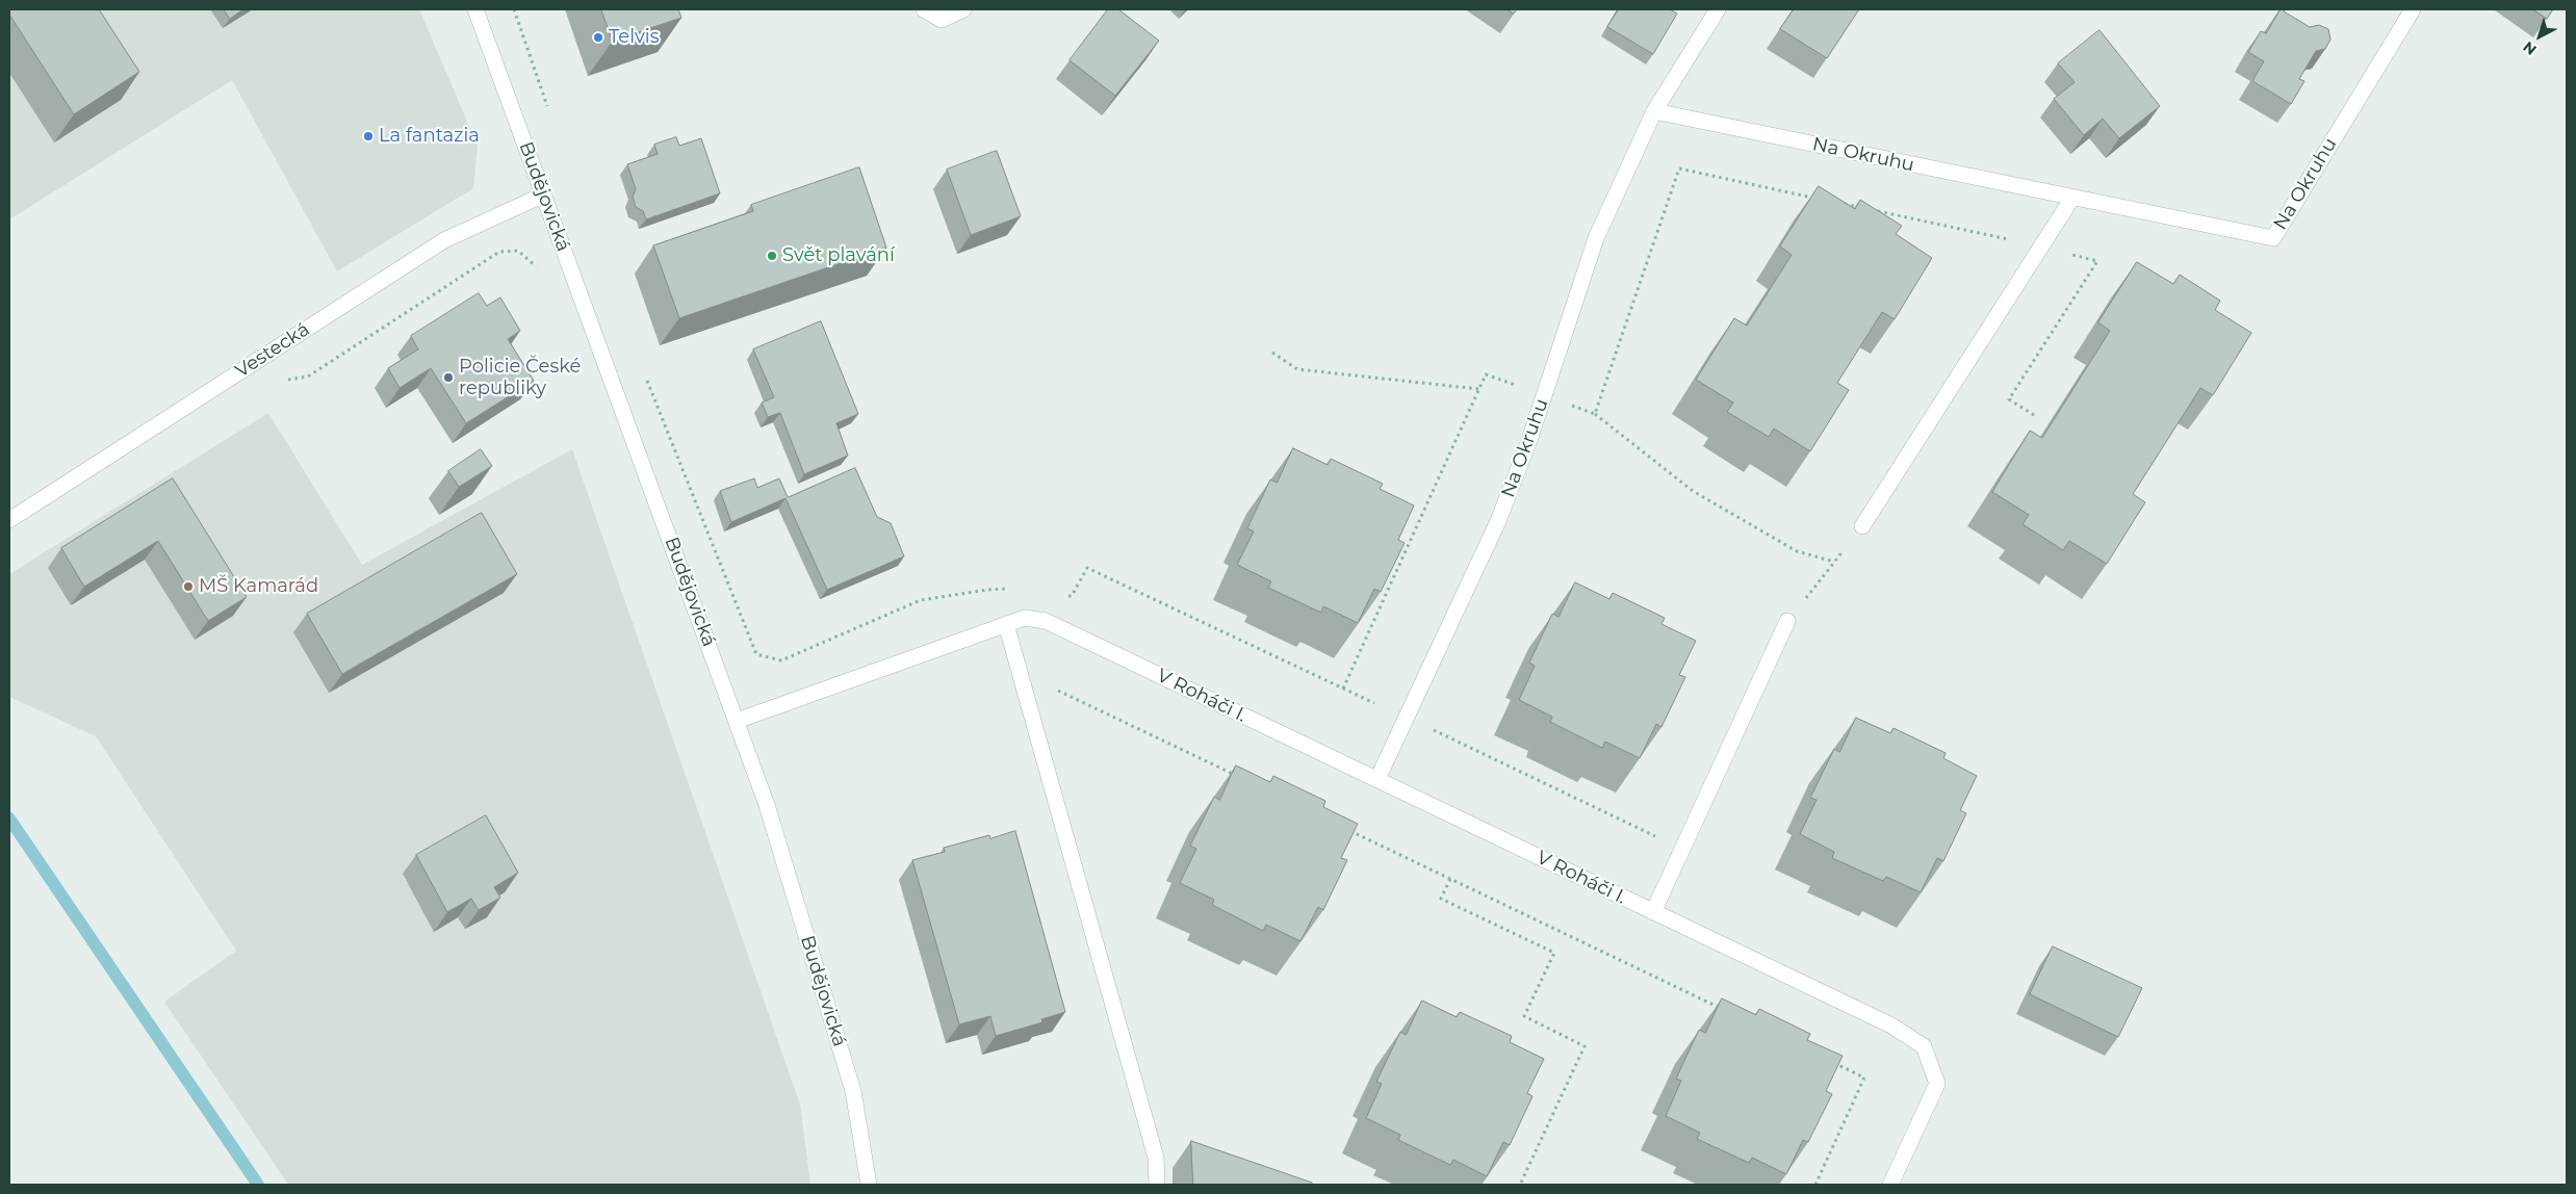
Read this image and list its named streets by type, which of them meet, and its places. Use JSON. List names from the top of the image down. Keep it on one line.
{"streets":{"street":["Na Okruhu","Budějovická","Vestecká","V Roháči I."]},"crossings":[["Na Okruhu","V Roháči I."],["Budějovická","Vestecká"],["Budějovická","V Roháči I."]],"places":["Telvis","La fantazia","Svět plavání","Policie České republiky","MŠ Kamarád"],"north":"bottom left"}
